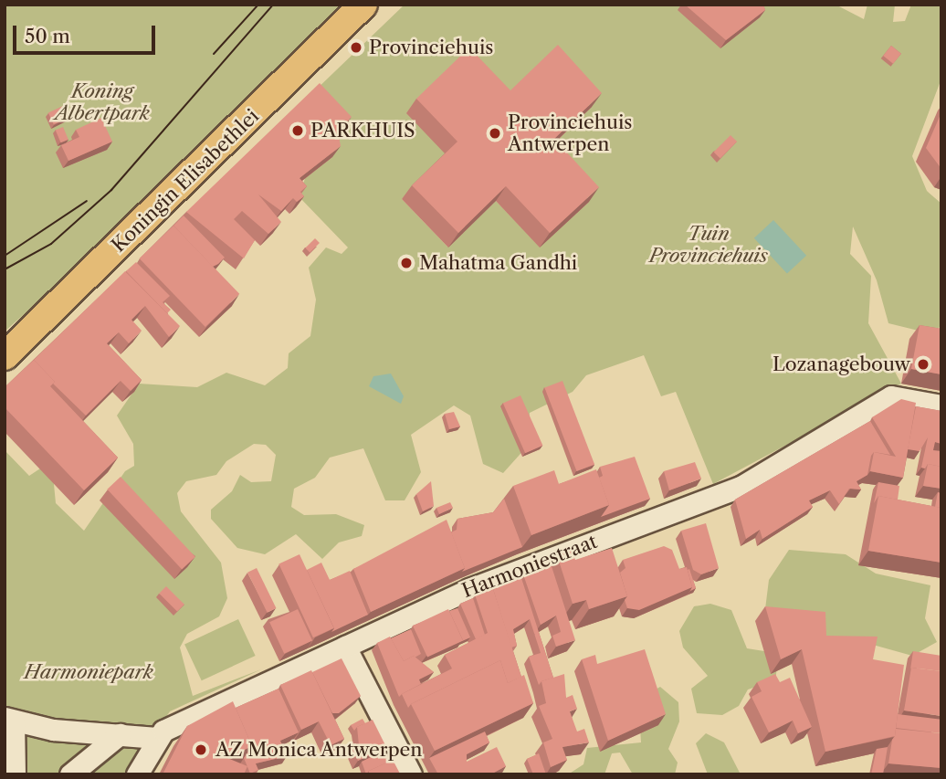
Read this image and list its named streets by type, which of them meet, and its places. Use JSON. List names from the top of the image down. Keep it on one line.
{"streets":{"main road":["Koningin Elisabethlei"],"street":["Harmoniestraat"]},"parks":["Koning Albertpark","Tuin Provinciehuis","Harmoniepark"],"places":["Provinciehuis","PARKHUIS","Provinciehuis Antwerpen","Mahatma Gandhi","Lozanagebouw","AZ Monica Antwerpen"],"scale_bar":"50 m"}
